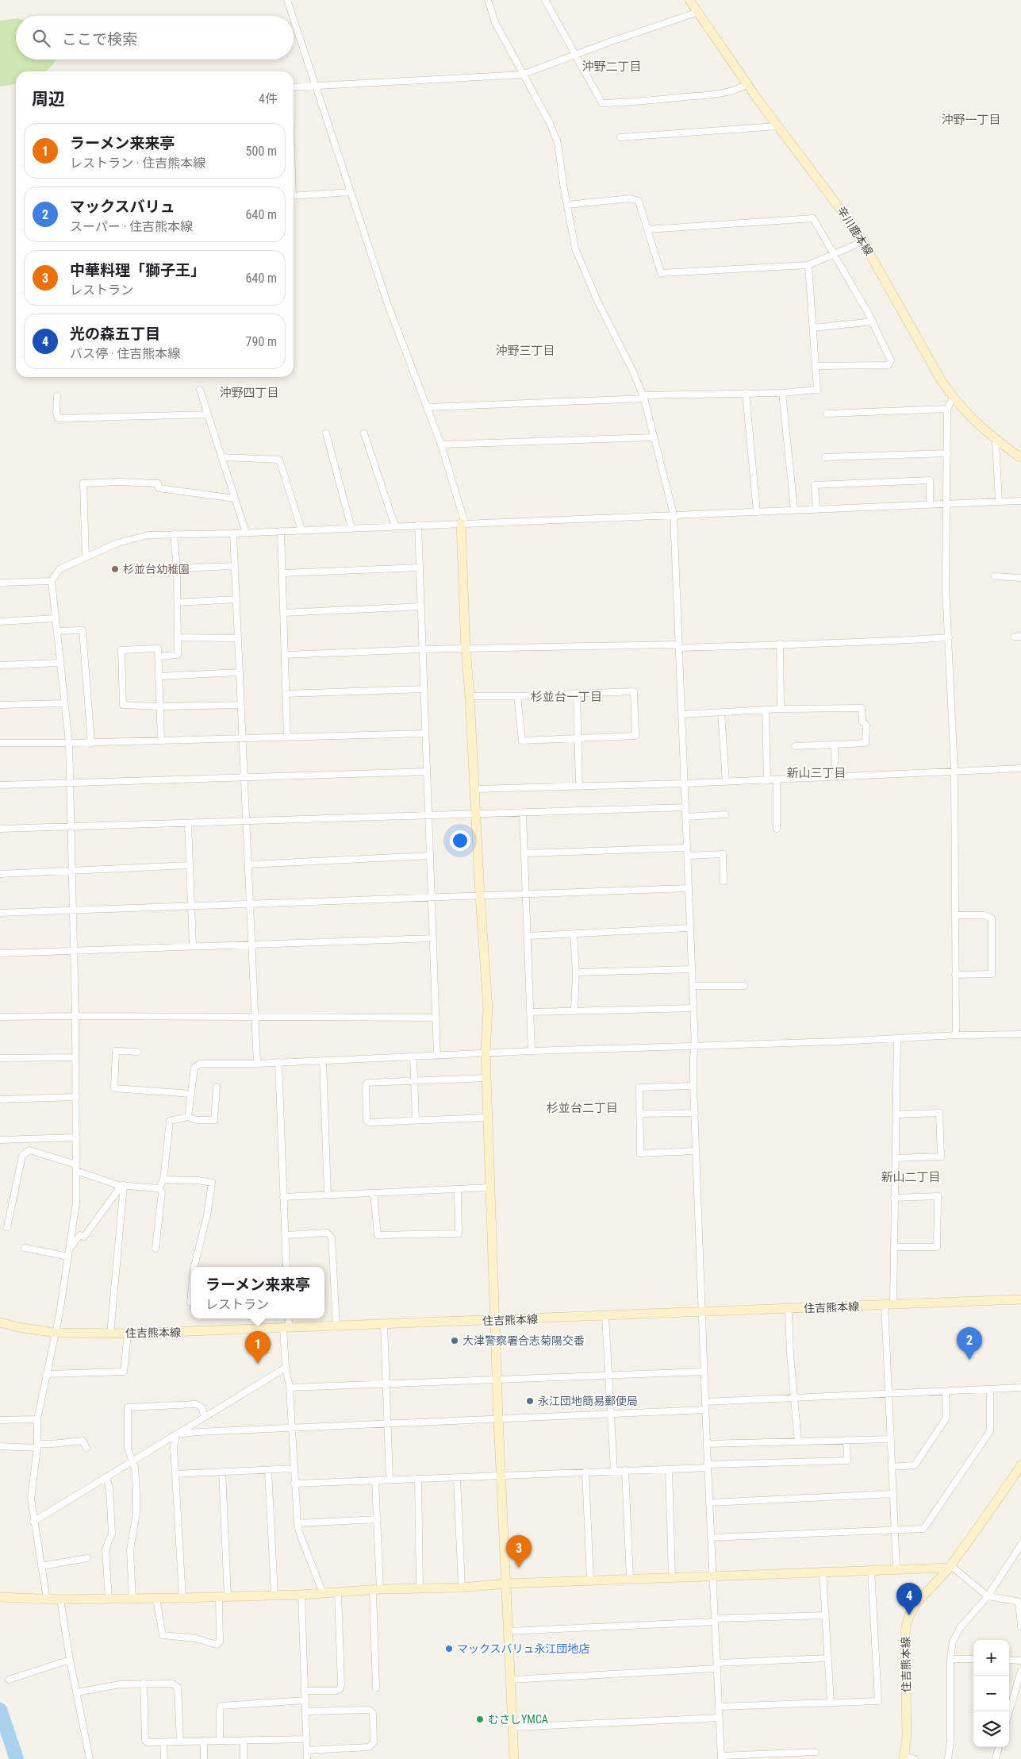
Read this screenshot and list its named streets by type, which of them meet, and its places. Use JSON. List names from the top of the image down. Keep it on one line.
{"streets":{"street":["辛川鹿本線","住吉熊本線"]},"districts":["沖野二丁目","沖野一丁目","沖野三丁目","沖野四丁目","杉並台一丁目","新山三丁目","杉並台二丁目","新山二丁目"],"places":["杉並台幼稚園","大津警察署合志菊陽交番","永江団地簡易郵便局","マックスバリュ永江団地店","むさしYMCA"],"page":{"search":"ここで検索","heading":["周辺","4件"],"list":[{"mark":"1","name":"ラーメン来来亭","note":"レストラン · 住吉熊本線","value":"500 m"},{"mark":"2","name":"マックスバリュ","note":"スーパー · 住吉熊本線","value":"640 m"},{"mark":"3","name":"中華料理「獅子王」","note":"レストラン","value":"640 m"},{"mark":"4","name":"光の森五丁目","note":"バス停 · 住吉熊本線","value":"790 m"}],"popup":["ラーメン来来亭","レストラン"],"pins":["2","1","3","4"],"map_buttons":["+","−"]}}
